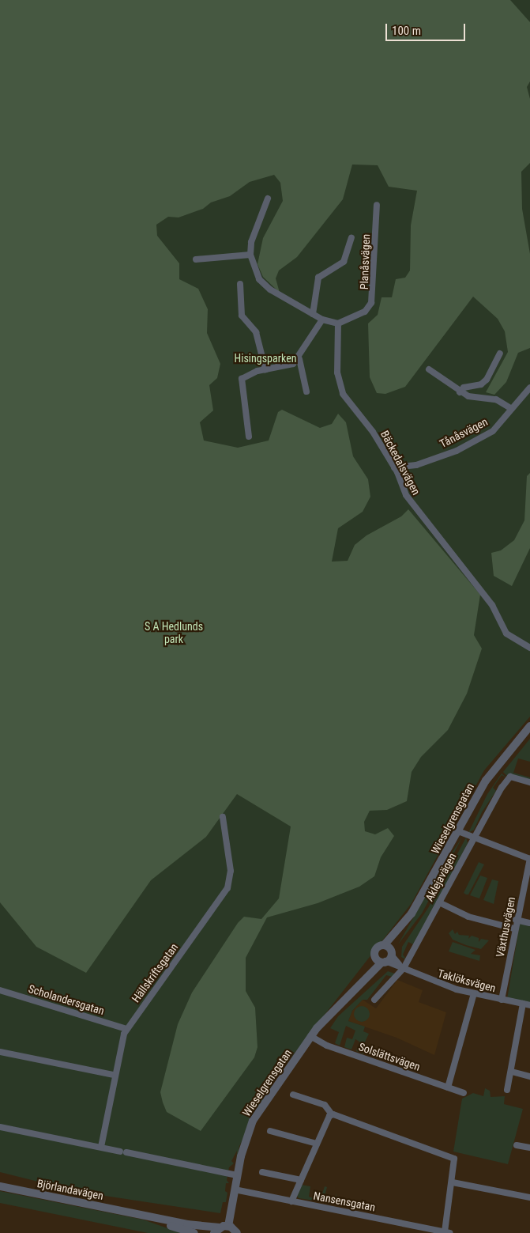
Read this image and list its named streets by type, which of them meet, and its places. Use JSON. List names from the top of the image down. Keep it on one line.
{"streets":{"street":["Planåsvägen","Tånåsvägen","Bäckedalsvägen","Wieselgrensgatan","Aklejavägen","Växthusvägen","Hällskriftsgatan","Taklöksvägen","Scholandersgatan","Solslättsvägen","Björlandavägen","Nansensgatan"]},"crossings":[["Planåsvägen","Bäckedalsvägen"],["Tånåsvägen","Bäckedalsvägen"],["Wieselgrensgatan","Taklöksvägen"],["Wieselgrensgatan","Solslättsvägen"],["Wieselgrensgatan","Björlandavägen"],["Wieselgrensgatan","Nansensgatan"],["Aklejavägen","Taklöksvägen"],["Växthusvägen","Taklöksvägen"],["Hällskriftsgatan","Scholandersgatan"]],"parks":["Hisingsparken","S A Hedlunds park"],"scale_bar":"100 m"}
